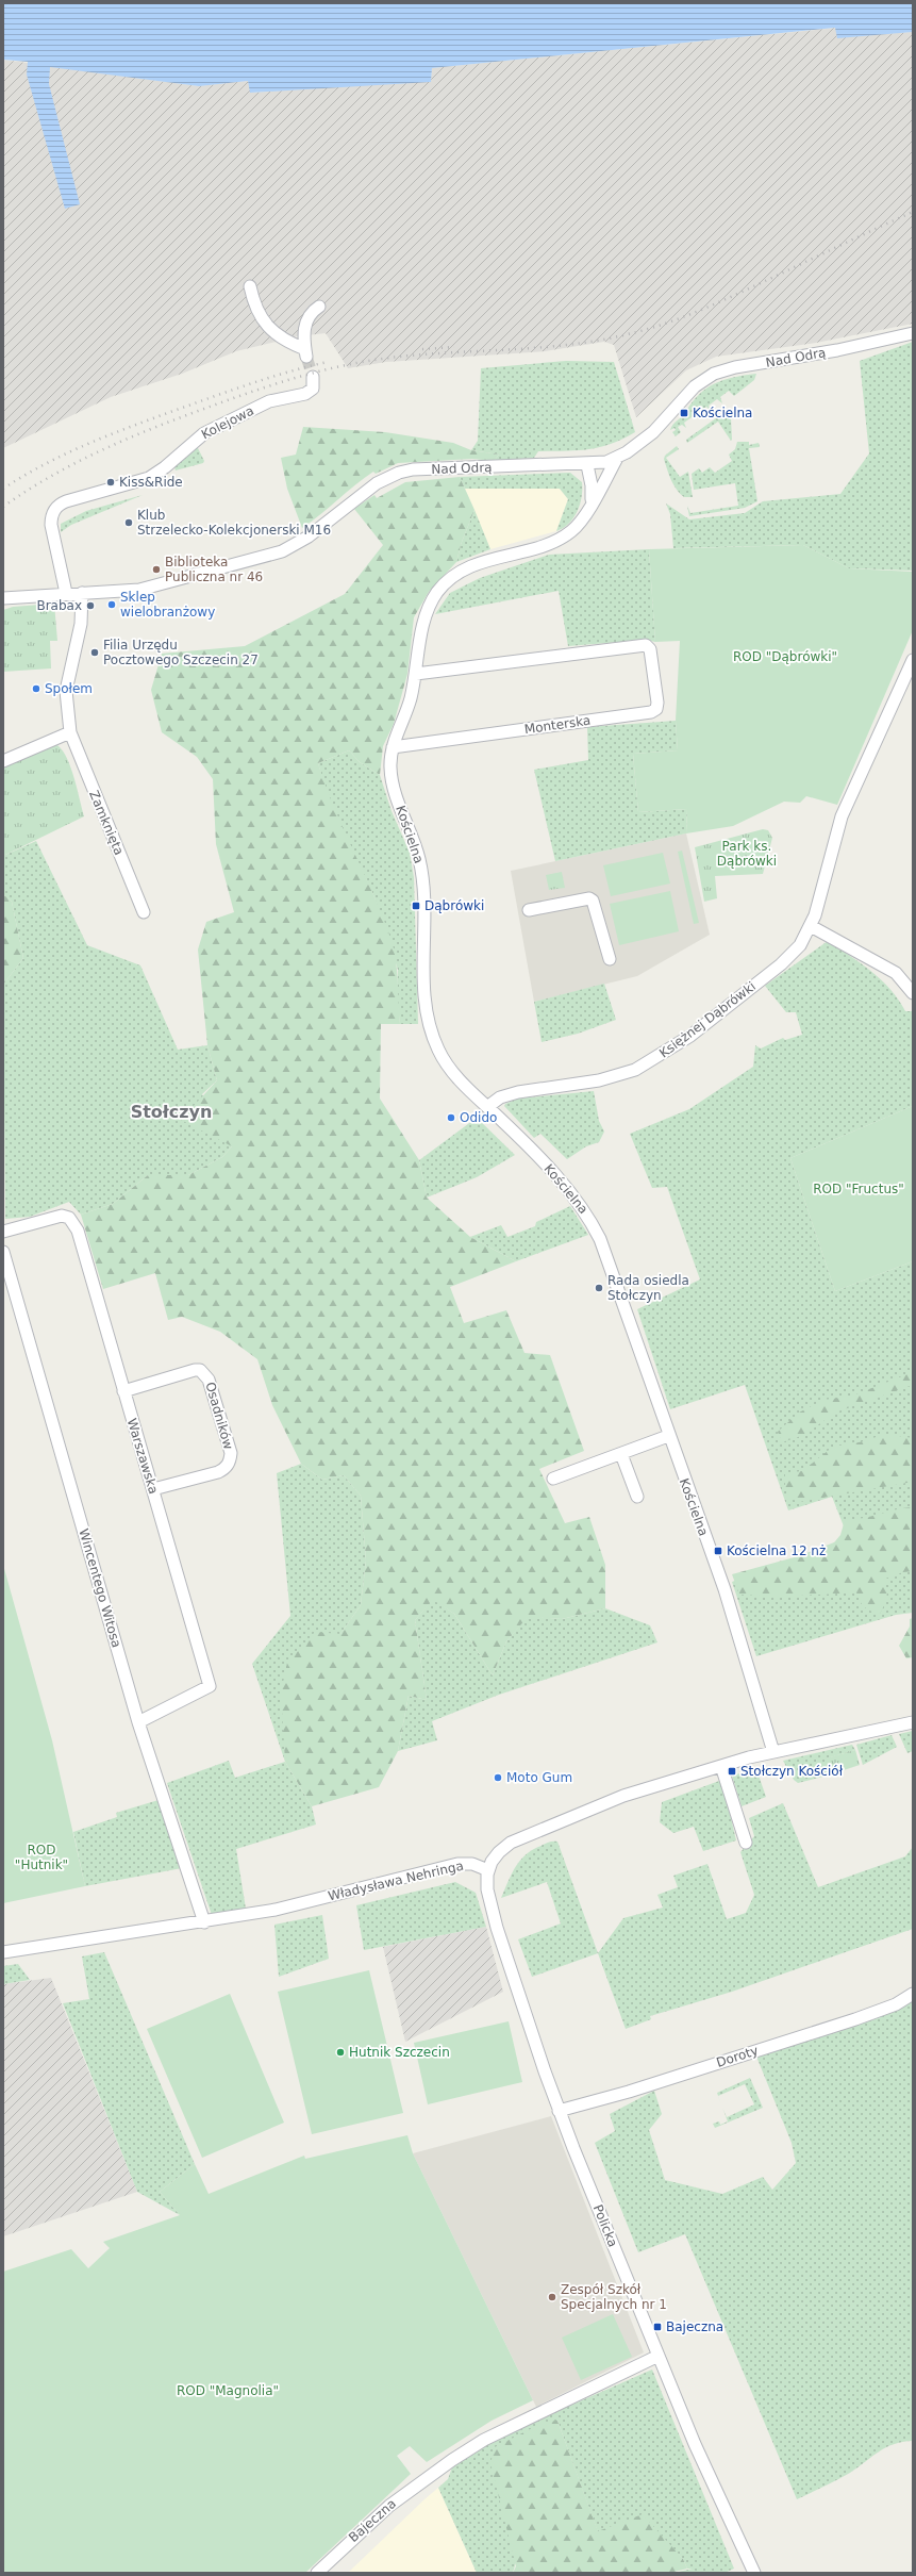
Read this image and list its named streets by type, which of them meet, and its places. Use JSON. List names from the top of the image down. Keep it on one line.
{"streets":{"street":["Nad Odrą","Kolejowa","Monterska","Zamknięta","Kościelna","Księżnej Dąbrówki","Osadników","Warszawska","Wincentego Witosa","Władysława Nehringa","Doroty","Policka","Bajeczna"]},"crossings":[["Nad Odrą","Kolejowa"],["Nad Odrą","Zamknięta"],["Nad Odrą","Kościelna"],["Monterska","Kościelna"],["Kościelna","Księżnej Dąbrówki"],["Osadników","Warszawska"],["Warszawska","Wincentego Witosa"],["Wincentego Witosa","Władysława Nehringa"],["Władysława Nehringa","Policka"],["Doroty","Policka"],["Policka","Bajeczna"]],"districts":["Stołczyn"],"parks":["ROD \"Dąbrówki\"","Park ks. Dąbrówki","ROD \"Fructus\"","ROD \"Hutnik\"","ROD \"Magnolia\""],"places":{"transit":["Kościelna","Dąbrówki","Kościelna 12 nż","Stołczyn Kościół","Bajeczna"],"other":["Kiss&Ride","Klub Strzelecko-Kolekcjonerski M16","Biblioteka Publiczna nr 46","Sklep wielobranżowy","Brabax","Filia Urzędu Pocztowego Szczecin 27","Społem","Odido","Rada osiedla Stołczyn","Moto Gum","Hutnik Szczecin","Zespół Szkół Specjalnych nr 1"]}}
